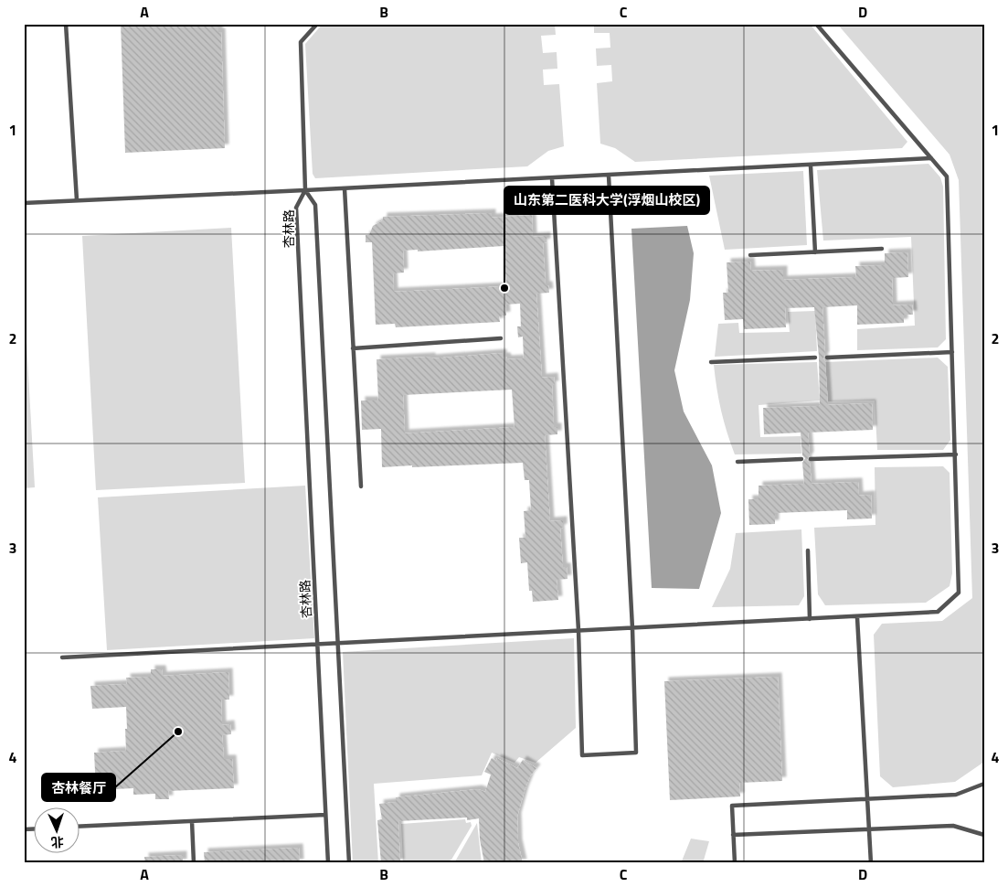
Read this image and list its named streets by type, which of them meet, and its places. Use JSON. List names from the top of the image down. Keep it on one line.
{"streets":{"lane":["杏林路"]},"places":["山东第二医科大学(浮烟山校区)","杏林餐厅"],"north":"bottom","grid":{"columns":["A","B","C","D"],"rows":["1","2","3","4"]}}
